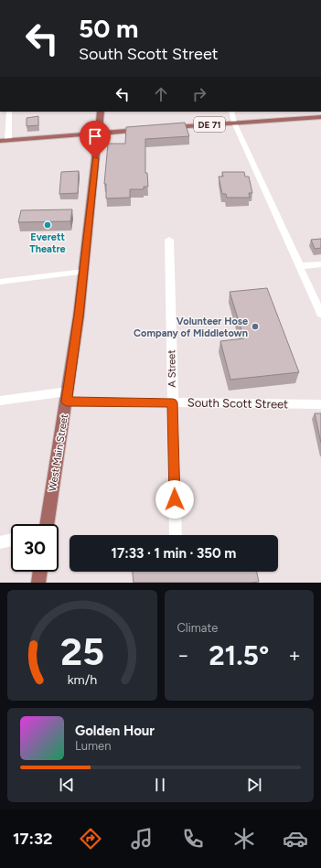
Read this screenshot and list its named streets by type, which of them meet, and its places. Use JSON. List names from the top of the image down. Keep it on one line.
{"streets":{"main road":["DE 71","West Main Street"],"street":["A Street","South Scott Street"]},"crossings":[["A Street","South Scott Street"],["South Scott Street","West Main Street"]],"places":["Everett Theatre","Volunteer Hose Company of Middletown"],"page":{"turn":["50 m","South Scott Street"],"limit":"30","trip":"17:33 · 1 min · 350 m","tile":"Climate","heat":["−","21.5°","+"],"song":["Golden Hour","Lumen"],"tabs":"17:32","gauge":["25","km/h"]}}
